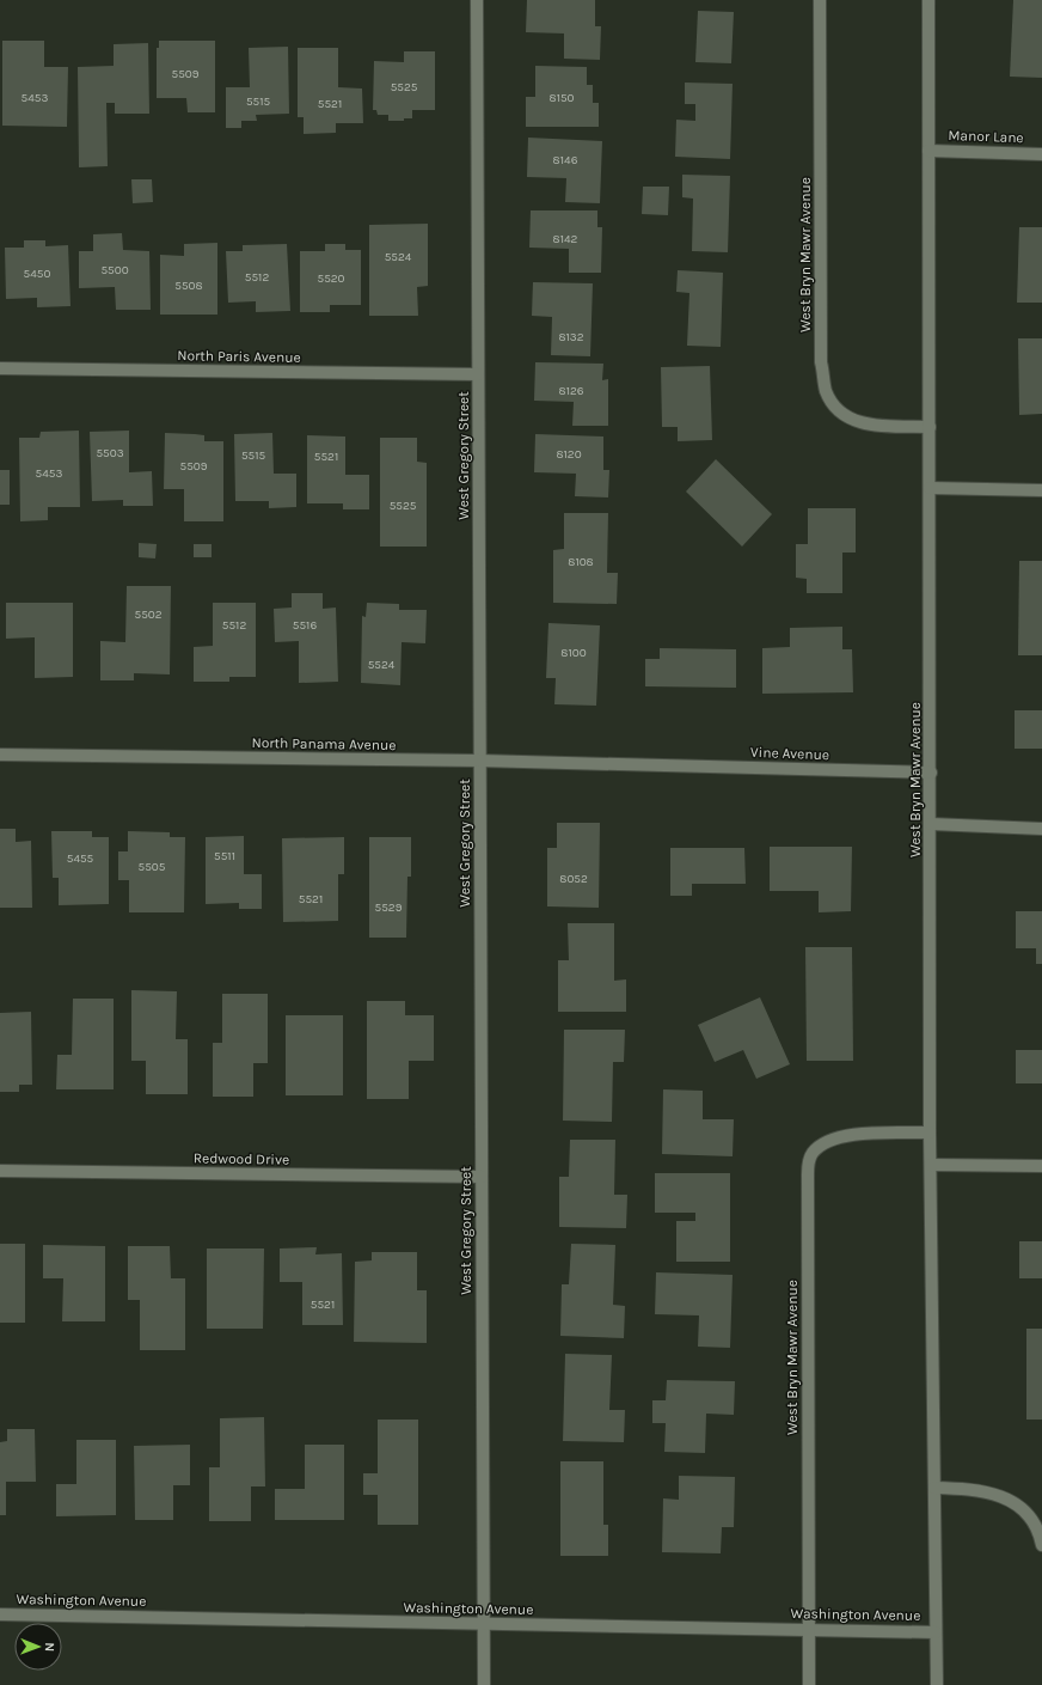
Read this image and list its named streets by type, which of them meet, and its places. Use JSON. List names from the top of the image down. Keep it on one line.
{"streets":{"street":["Manor Lane","West Bryn Mawr Avenue","North Paris Avenue","West Gregory Street","North Panama Avenue","Vine Avenue","Redwood Drive","Washington Avenue"]},"crossings":[["Manor Lane","West Bryn Mawr Avenue"],["West Bryn Mawr Avenue","Vine Avenue"],["West Bryn Mawr Avenue","Washington Avenue"],["North Paris Avenue","West Gregory Street"],["West Gregory Street","North Panama Avenue"],["West Gregory Street","Redwood Drive"],["West Gregory Street","Washington Avenue"],["North Panama Avenue","Vine Avenue"]],"house_numbers":["5509","5525","5453","8150","5515","5521","8146","8142","5524","5500","5450","5512","5520","5508","8132","8126","5503","8120","5515","5521","5509","5453","5525","8108","5502","5512","5516","8100","5524","5511","5455","5505","8052","5521","5529","5521"],"north":"right"}
